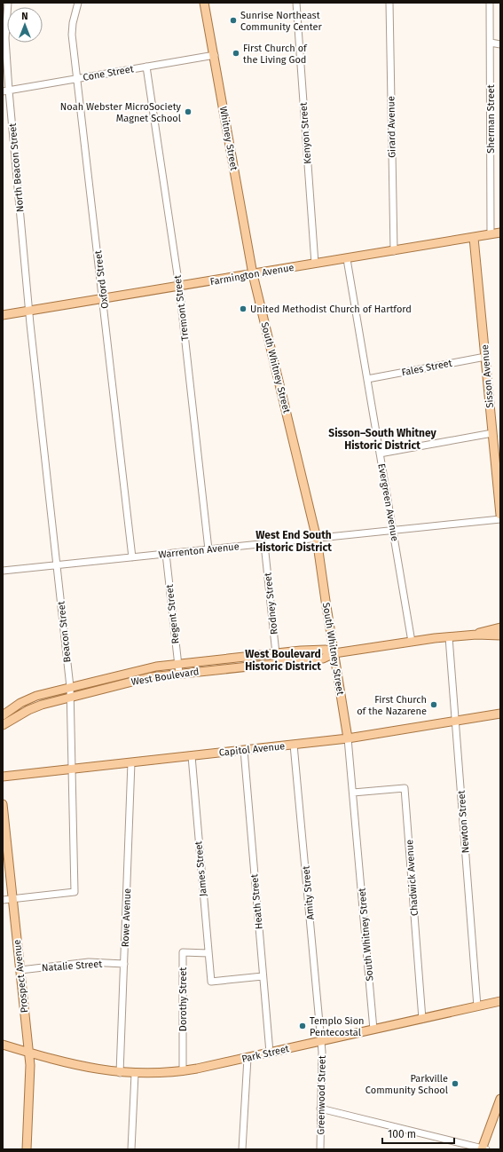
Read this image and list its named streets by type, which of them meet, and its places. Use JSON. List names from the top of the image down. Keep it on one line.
{"streets":{"main road":["Whitney Street","Farmington Avenue","South Whitney Street","Sisson Avenue","West Boulevard","Capitol Avenue","Prospect Avenue","Park Street"],"street":["Cone Street","Sherman Street","Girard Avenue","Kenyon Street","North Beacon Street","Oxford Street","Tremont Street","Fales Street","Evergreen Avenue","Warrenton Avenue","Rodney Street","Regent Street","Beacon Street","Newton Street","James Street","Chadwick Avenue","Amity Street","Heath Street","Rowe Avenue","Natalie Street","Dorothy Street","Greenwood Street"]},"crossings":[["Cone Street","Whitney Street"],["Cone Street","North Beacon Street"],["Cone Street","Oxford Street"],["Cone Street","Tremont Street"],["Sherman Street","Farmington Avenue"],["Girard Avenue","Farmington Avenue"],["Kenyon Street","Farmington Avenue"],["Whitney Street","Farmington Avenue"],["Whitney Street","South Whitney Street"],["North Beacon Street","Farmington Avenue"],["North Beacon Street","Beacon Street"],["Farmington Avenue","Oxford Street"],["Farmington Avenue","Tremont Street"],["Farmington Avenue","South Whitney Street"],["Farmington Avenue","Sisson Avenue"],["Farmington Avenue","Evergreen Avenue"],["Farmington Avenue","Beacon Street"],["Oxford Street","Warrenton Avenue"],["Tremont Street","Warrenton Avenue"],["South Whitney Street","Warrenton Avenue"],["South Whitney Street","West Boulevard"],["South Whitney Street","Capitol Avenue"],["South Whitney Street","Chadwick Avenue"],["South Whitney Street","Park Street"],["Fales Street","Sisson Avenue"],["Fales Street","Evergreen Avenue"],["Evergreen Avenue","Warrenton Avenue"],["Evergreen Avenue","West Boulevard"],["Warrenton Avenue","Rodney Street"],["Warrenton Avenue","Regent Street"],["Warrenton Avenue","Beacon Street"],["Rodney Street","West Boulevard"],["Regent Street","West Boulevard"],["Beacon Street","West Boulevard"],["Beacon Street","Capitol Avenue"],["Beacon Street","Prospect Avenue"],["West Boulevard","Newton Street"],["Capitol Avenue","Newton Street"],["Capitol Avenue","James Street"],["Capitol Avenue","Amity Street"],["Capitol Avenue","Heath Street"],["Capitol Avenue","Rowe Avenue"],["Newton Street","Park Street"],["James Street","Heath Street"],["James Street","Dorothy Street"],["Chadwick Avenue","Park Street"],["Amity Street","Park Street"],["Amity Street","Greenwood Street"],["Heath Street","Park Street"],["Rowe Avenue","Natalie Street"],["Rowe Avenue","Park Street"],["Natalie Street","Prospect Avenue"],["Prospect Avenue","Park Street"],["Dorothy Street","Park Street"],["Park Street","Greenwood Street"]],"districts":["Sisson–South Whitney Historic District","West End South Historic District","West Boulevard Historic District"],"places":["Sunrise Northeast Community Center","First Church of the Living God","Noah Webster MicroSociety Magnet School","United Methodist Church of Hartford","First Church of the Nazarene","Templo Sion Pentecostal","Parkville Community School"],"scale_bar":"100 m","north":"top"}
